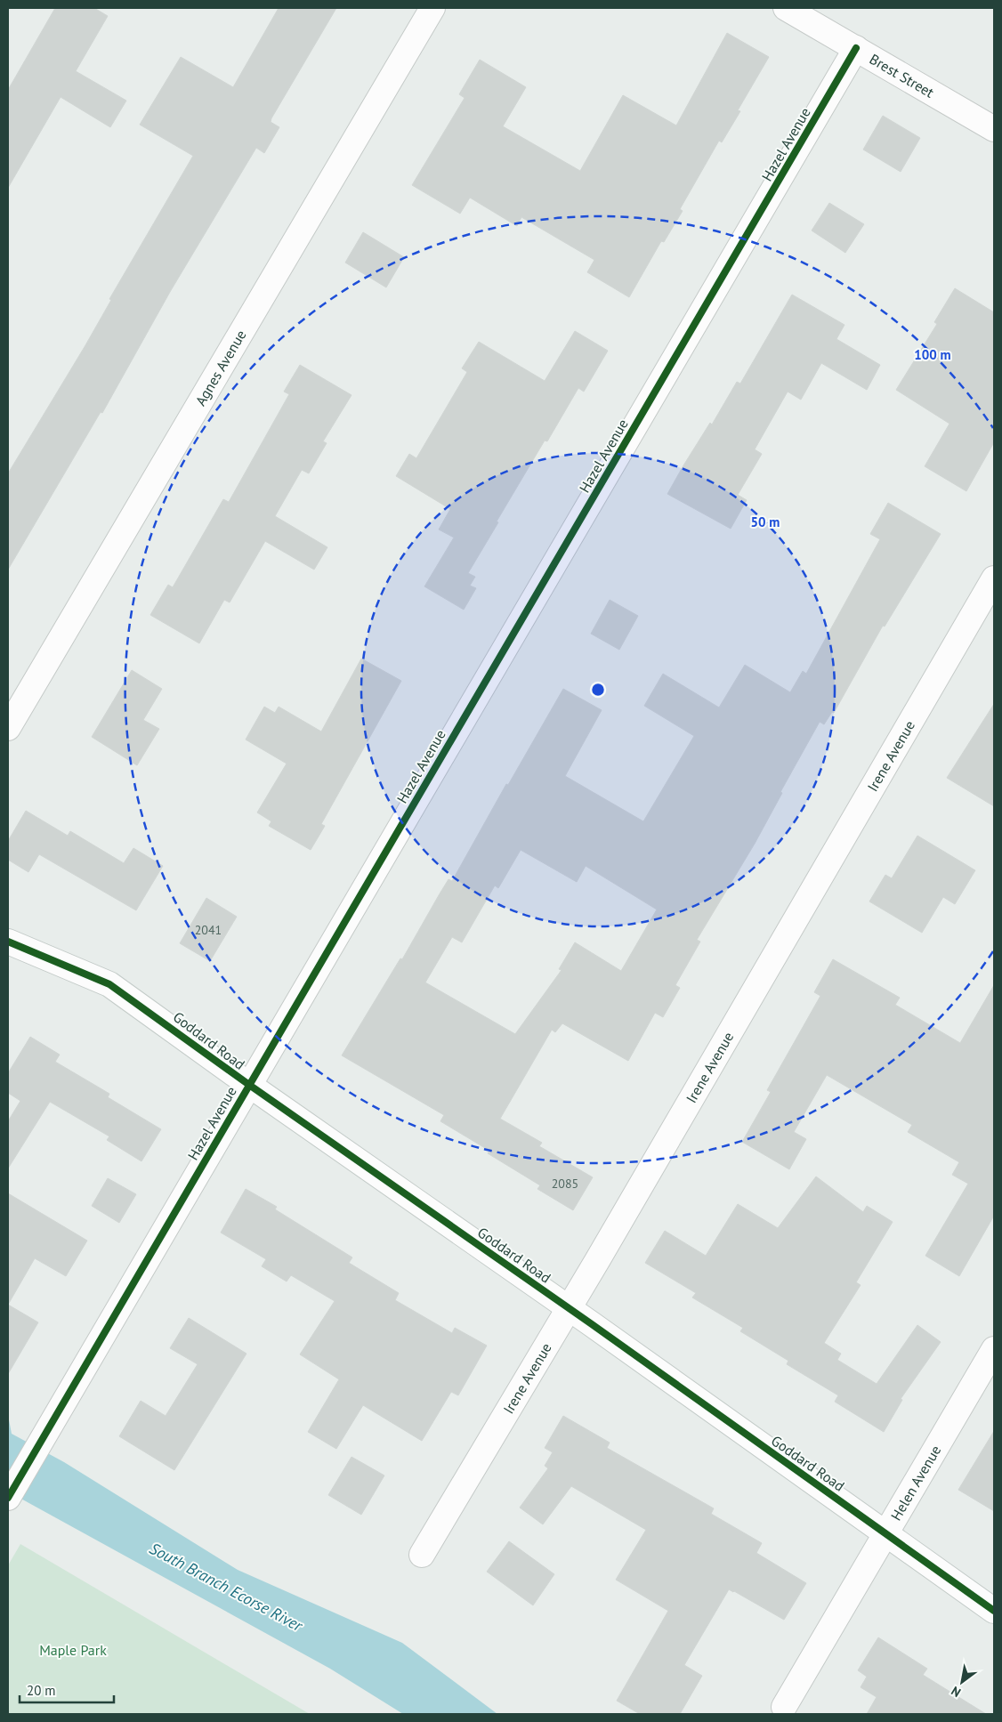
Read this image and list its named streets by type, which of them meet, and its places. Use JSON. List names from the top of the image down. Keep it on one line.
{"streets":{"street":["Brest Street","Hazel Avenue","Agnes Avenue","Irene Avenue","Goddard Road","Helen Avenue"]},"crossings":[["Brest Street","Hazel Avenue"],["Hazel Avenue","Goddard Road"],["Irene Avenue","Goddard Road"],["Goddard Road","Helen Avenue"]],"water":["South Branch Ecorse River"],"parks":["Maple Park"],"house_numbers":["2041","2085"],"scale_bar":"20 m","north":"bottom left","rings":["100 m","50 m"]}
